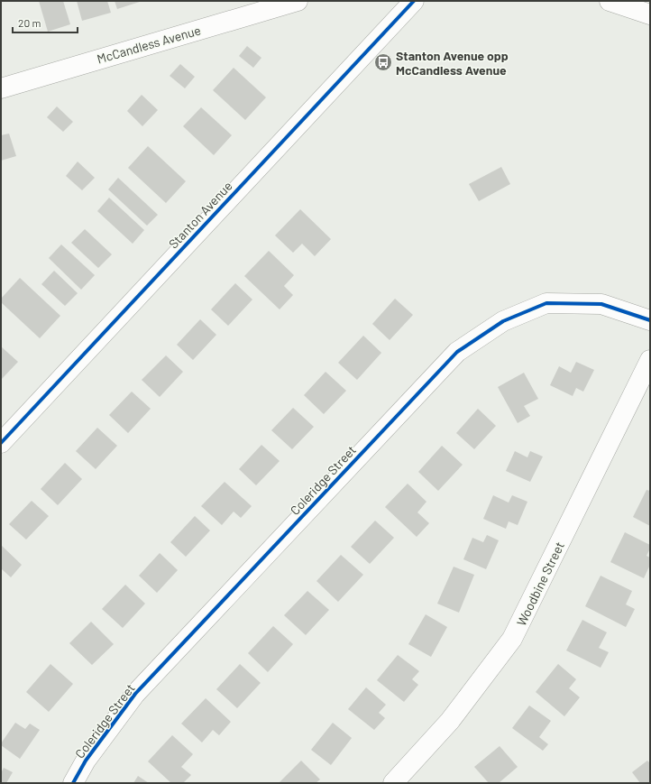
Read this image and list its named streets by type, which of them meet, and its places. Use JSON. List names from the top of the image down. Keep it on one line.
{"streets":{"street":["McCandless Avenue","Stanton Avenue","Coleridge Street","Woodbine Street"]},"places":{"bus stop":["Stanton Avenue opp McCandless Avenue"]},"scale_bar":"20 m"}
